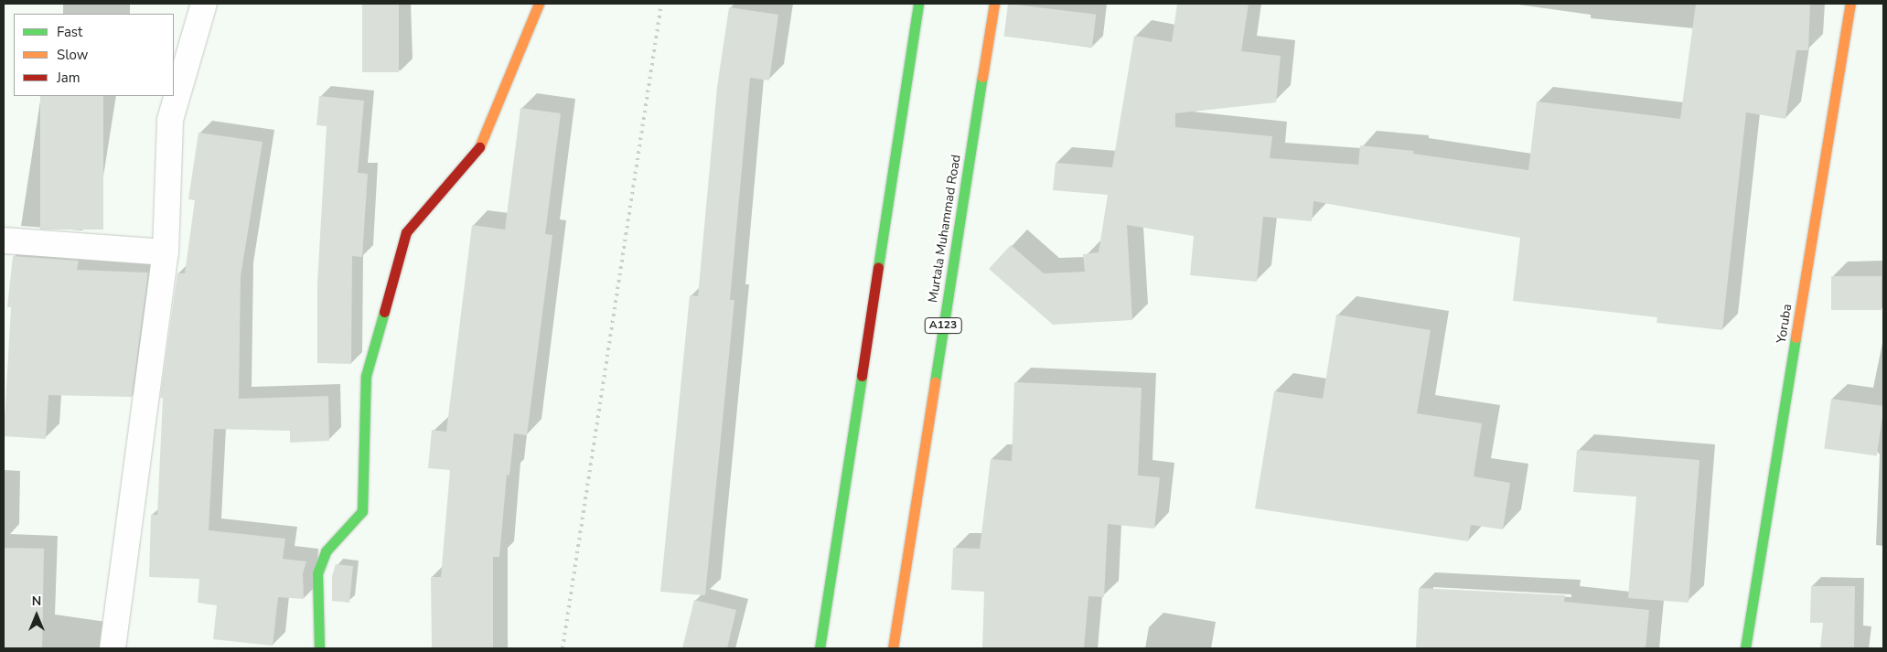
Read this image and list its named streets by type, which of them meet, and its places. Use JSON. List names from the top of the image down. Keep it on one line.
{"streets":{"main road":["Murtala Muhammad Road","Yoruba","A123"]},"legend":["Fast","Slow","Jam"],"north":"top"}
